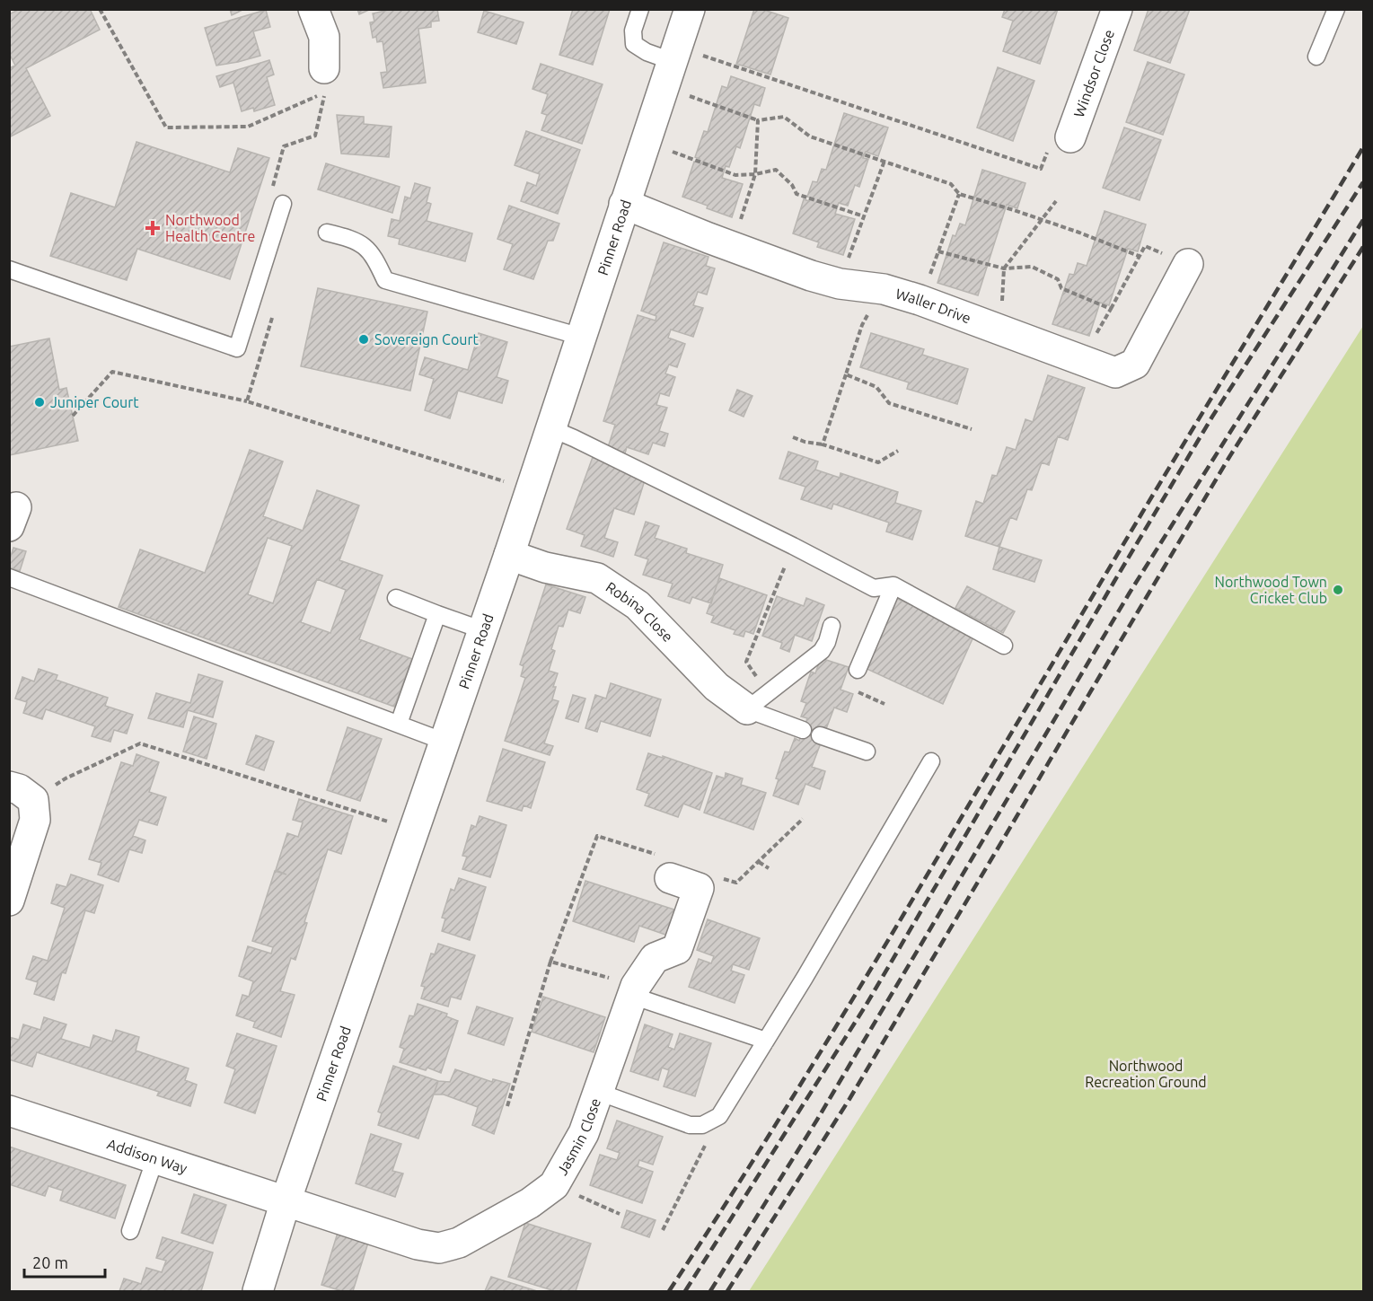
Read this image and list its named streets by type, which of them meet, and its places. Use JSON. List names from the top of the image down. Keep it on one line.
{"streets":{"street":["Windsor Close","Pinner Road","Waller Drive","Robina Close","Jasmin Close","Addison Way"]},"crossings":[["Pinner Road","Waller Drive"],["Pinner Road","Robina Close"],["Pinner Road","Jasmin Close"],["Pinner Road","Addison Way"],["Jasmin Close","Addison Way"]],"parks":["Northwood Recreation Ground"],"places":{"health":["Northwood Health Centre"],"other":["Sovereign Court","Juniper Court","Northwood Town Cricket Club"]},"scale_bar":"20 m"}
